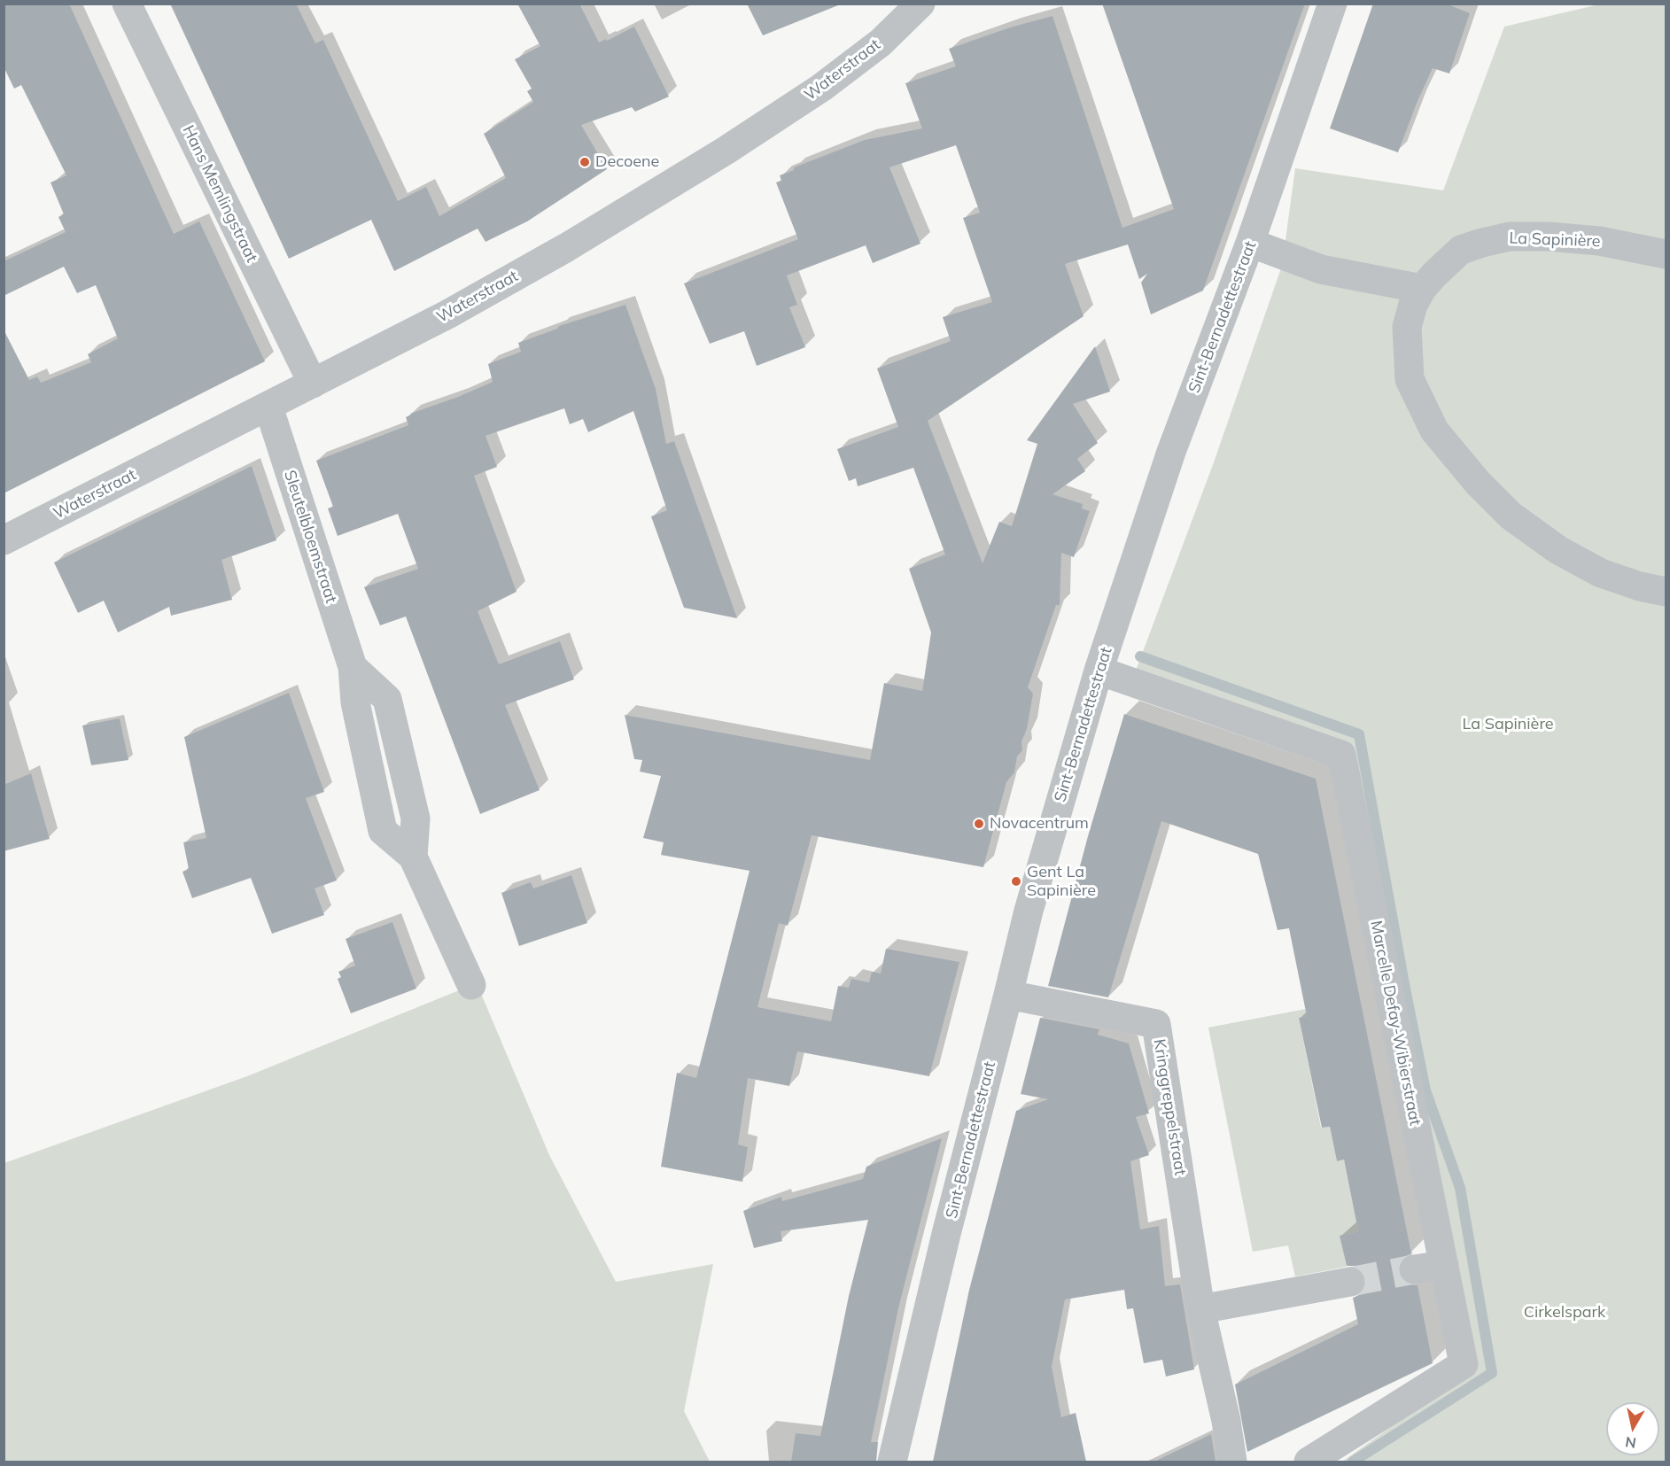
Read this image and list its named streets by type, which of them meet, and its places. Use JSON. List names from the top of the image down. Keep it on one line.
{"streets":{"street":["Waterstraat","Hans Memlingstraat","La Sapinière","Sint-Bernadettestraat","Sleutelbloemstraat","Marcelle Defay-Wibierstraat","Kringgreppelstraat"]},"crossings":[["Waterstraat","Hans Memlingstraat"],["Waterstraat","Sleutelbloemstraat"],["Sint-Bernadettestraat","Marcelle Defay-Wibierstraat"],["Sint-Bernadettestraat","Kringgreppelstraat"]],"parks":["La Sapinière","Cirkelspark"],"places":["Decoene","Novacentrum","Gent La Sapinière"],"north":"bottom"}
